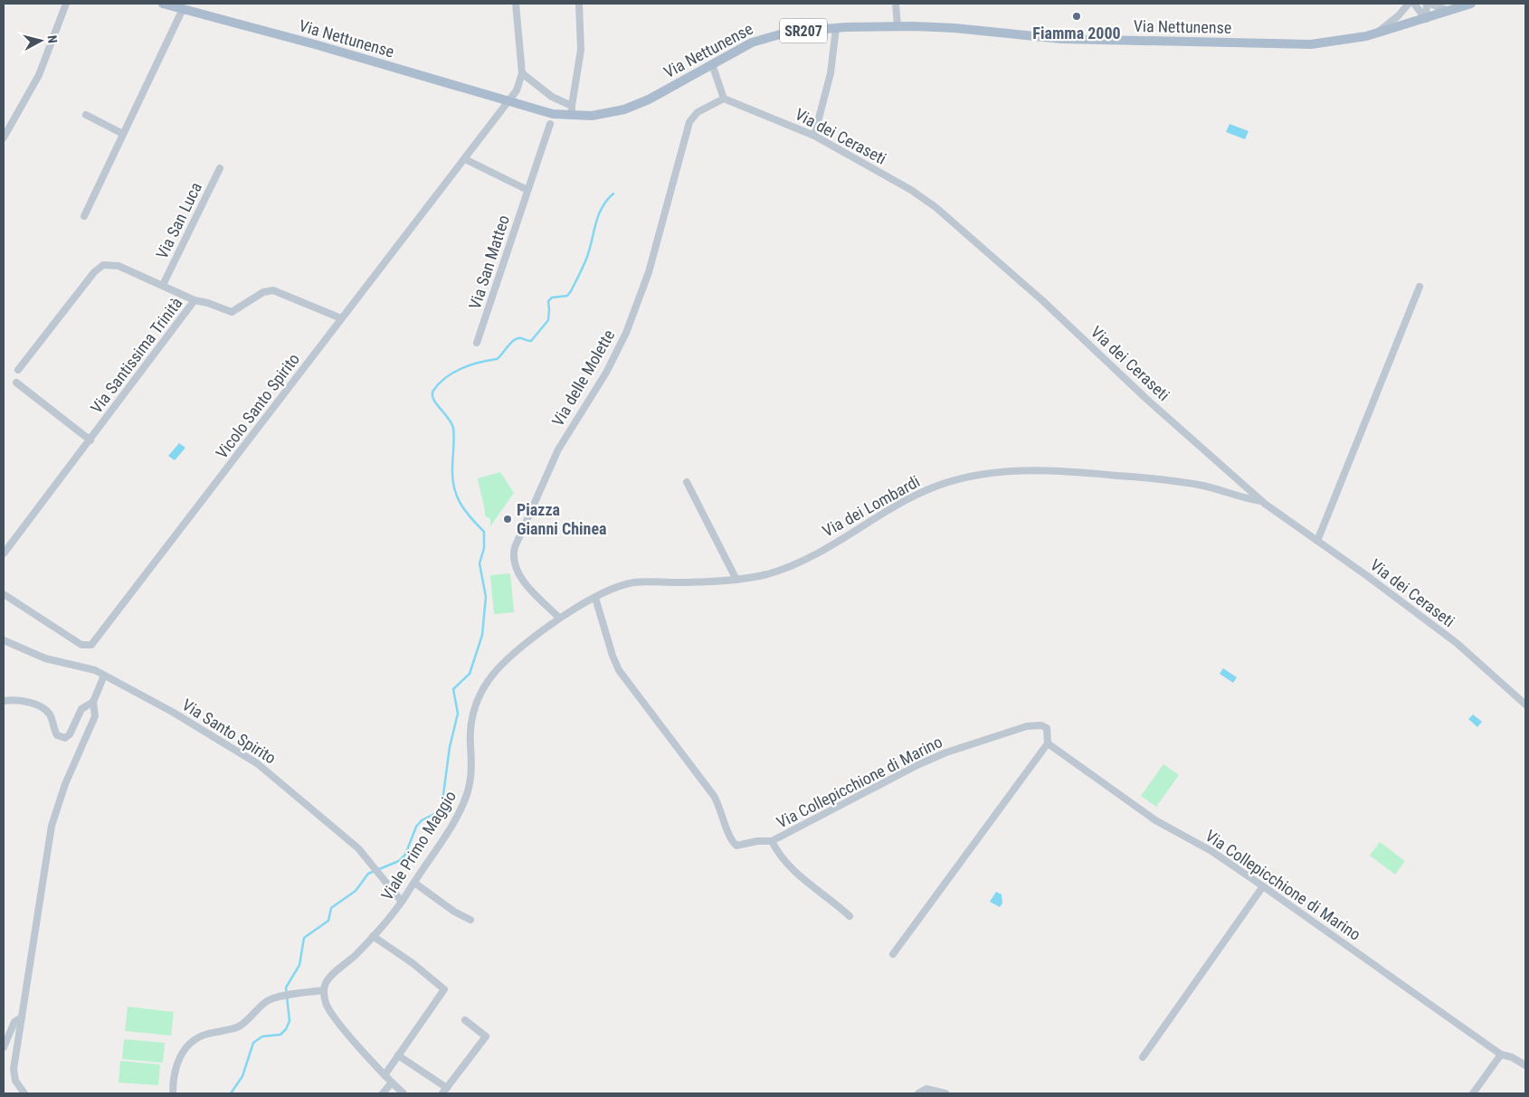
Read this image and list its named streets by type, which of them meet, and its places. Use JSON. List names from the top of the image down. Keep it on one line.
{"streets":{"main road":["Via Nettunense","SR207"],"street":["Via dei Ceraseti","Via San Luca","Via San Matteo","Via Santissima Trinità","Via delle Molette","Vicolo Santo Spirito","Via dei Lombardi","Via Santo Spirito","Via Collepicchione di Marino","Viale Primo Maggio"]},"crossings":[["Via Nettunense","Vicolo Santo Spirito"],["Via dei Ceraseti","Via delle Molette"],["Via dei Ceraseti","Via dei Lombardi"],["Via Santissima Trinità","Vicolo Santo Spirito"],["Via delle Molette","Via dei Lombardi"],["Via delle Molette","Viale Primo Maggio"],["Via dei Lombardi","Via Collepicchione di Marino"],["Via dei Lombardi","Viale Primo Maggio"],["Via Santo Spirito","Viale Primo Maggio"]],"places":["Fiamma 2000","Piazza Gianni Chinea"],"north":"right"}
